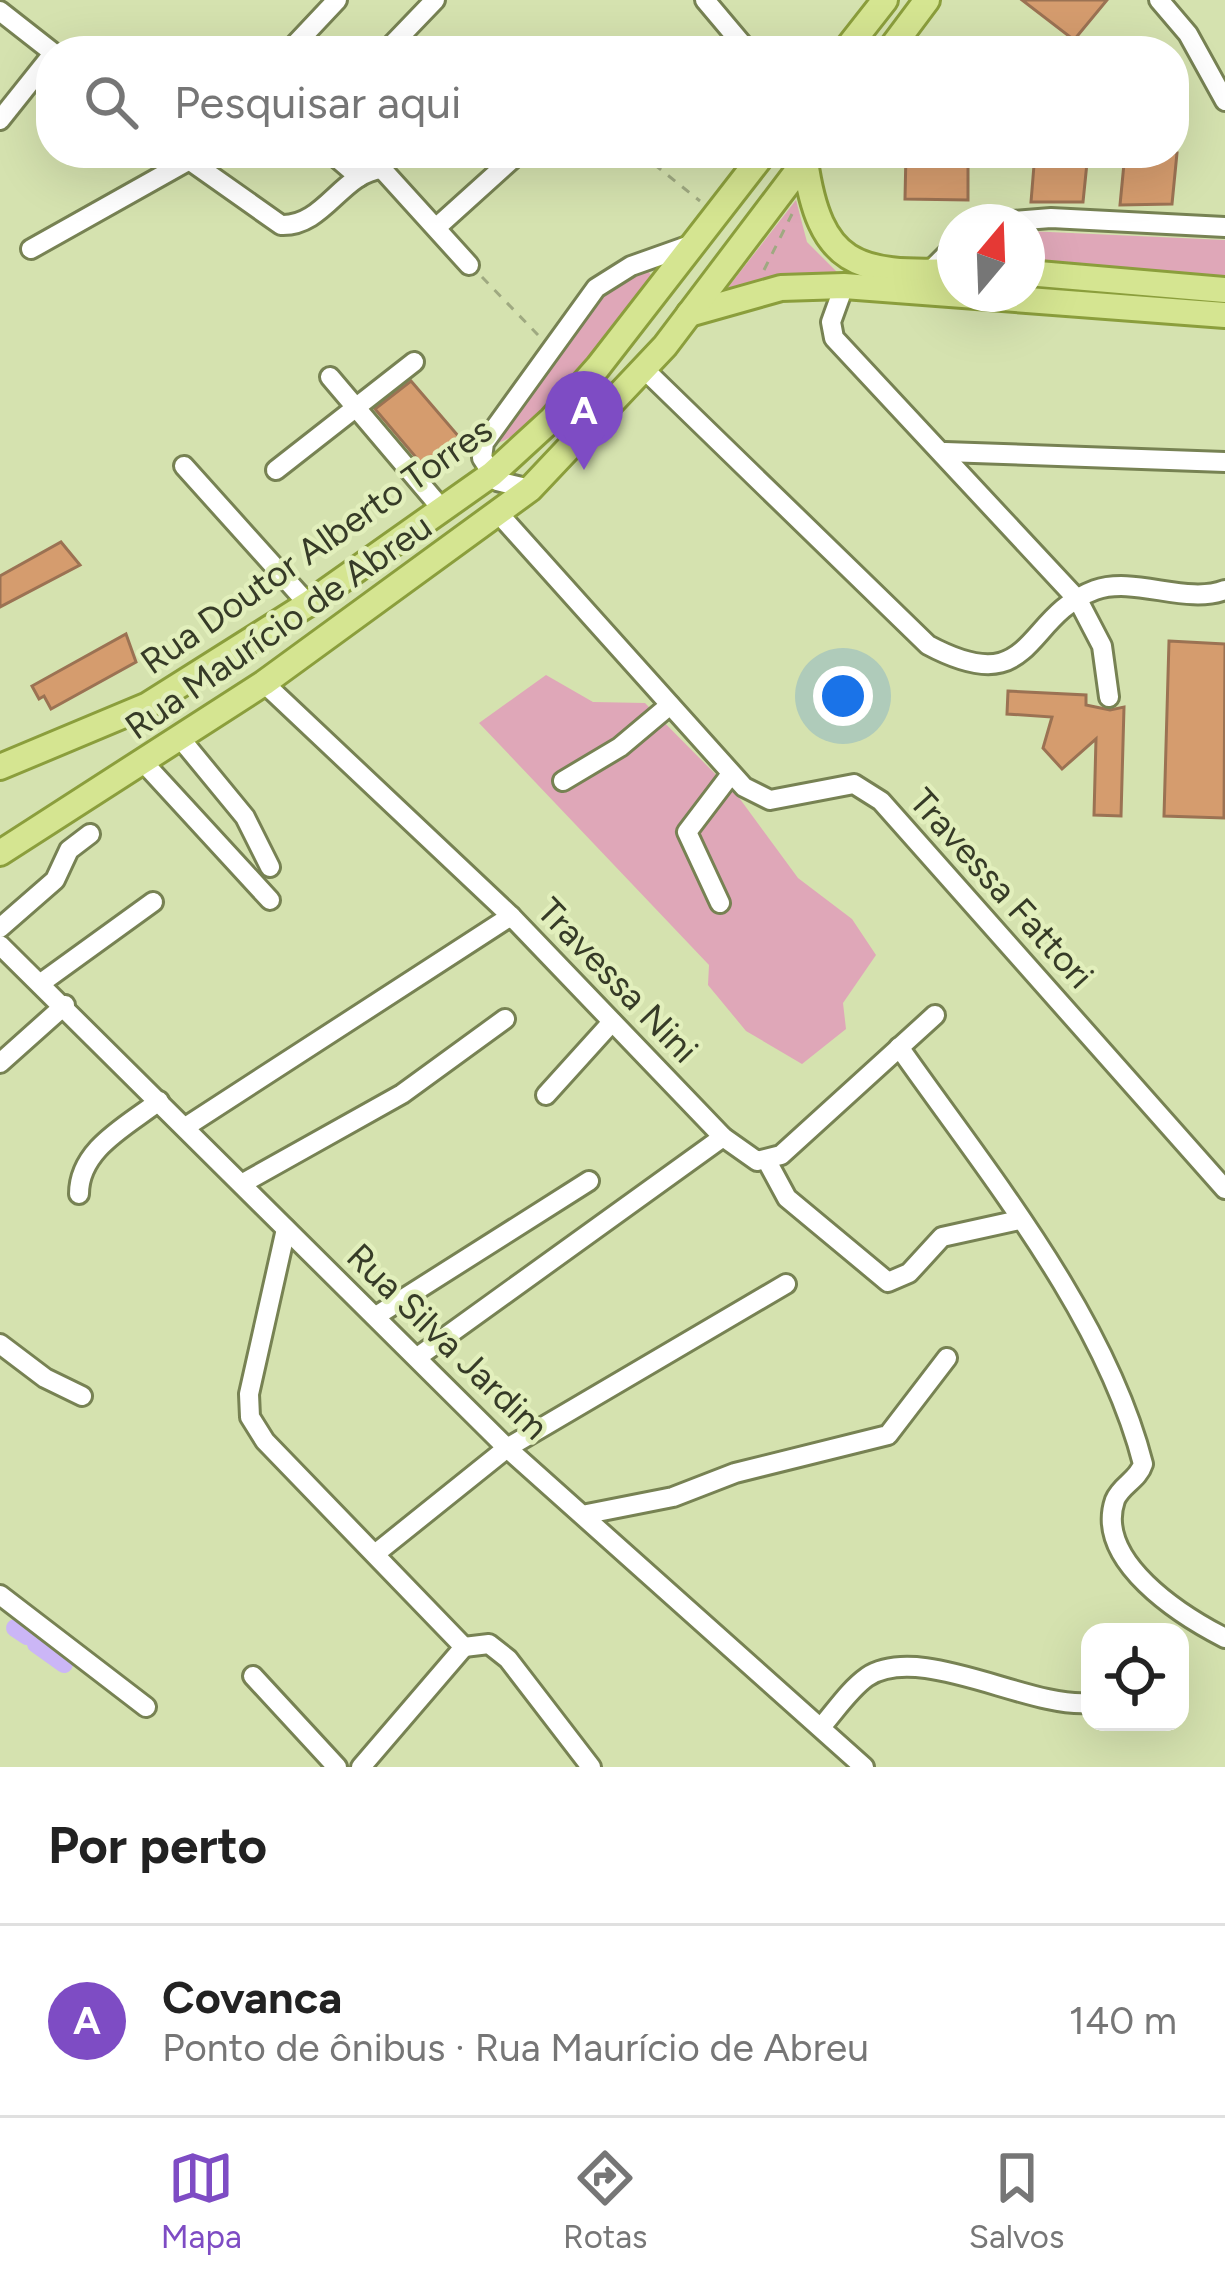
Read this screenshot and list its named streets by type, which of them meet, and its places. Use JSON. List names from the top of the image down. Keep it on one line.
{"streets":{"main road":["Rua Doutor Alberto Torres","Rua Maurício de Abreu"],"street":["Travessa Fattori","Travessa Nini","Rua Silva Jardim"]},"crossings":[["Rua Maurício de Abreu","Travessa Fattori"],["Rua Maurício de Abreu","Travessa Nini"]],"north":"top","page":{"search":"Pesquisar aqui","pins":"A","heading":"Por perto","list":[{"mark":"A","name":"Covanca","note":"Ponto de ônibus · Rua Maurício de Abreu","value":"140 m"}],"nav":["Mapa","Rotas","Salvos"]}}
